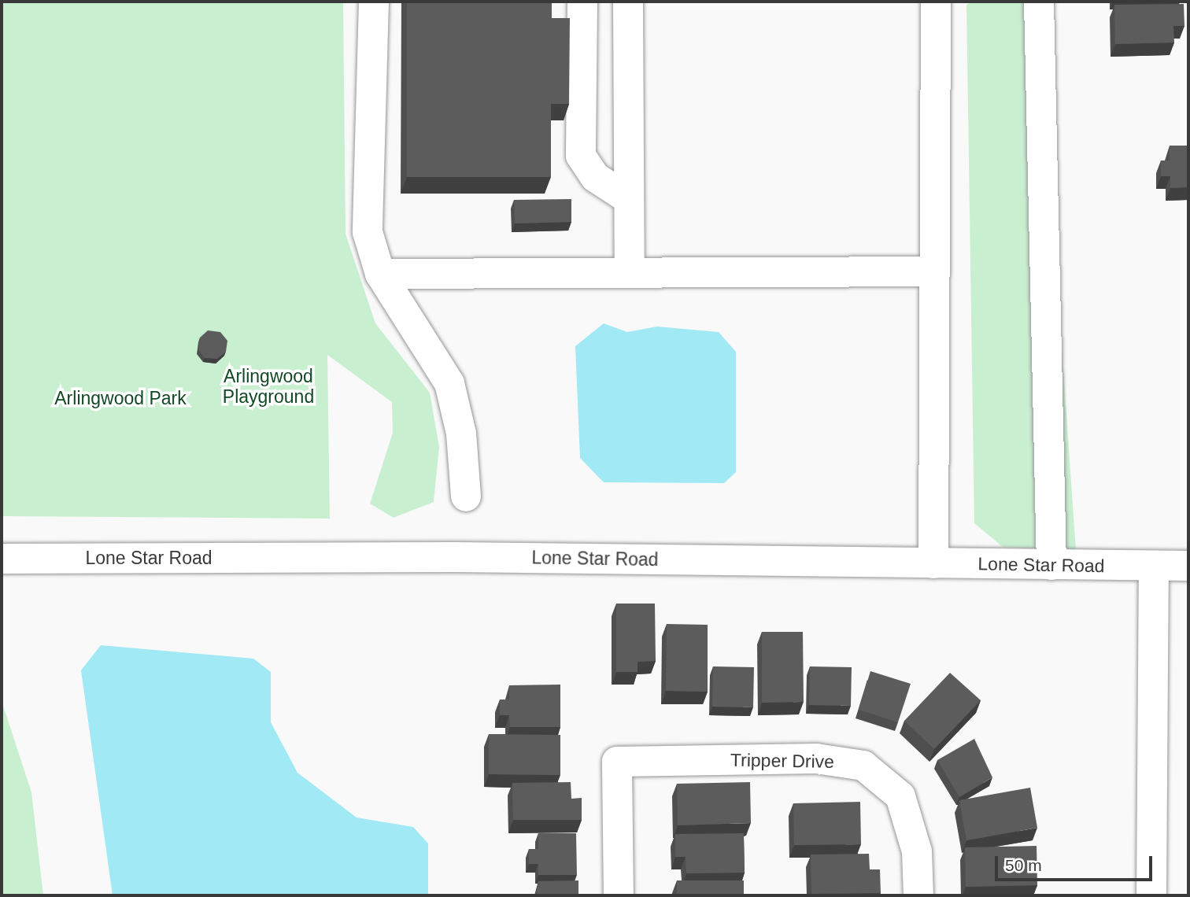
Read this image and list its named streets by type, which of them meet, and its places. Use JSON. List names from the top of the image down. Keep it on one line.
{"streets":{"street":["Lone Star Road","Tripper Drive"]},"parks":["Arlingwood Playground","Arlingwood Park"],"scale_bar":"50 m"}
